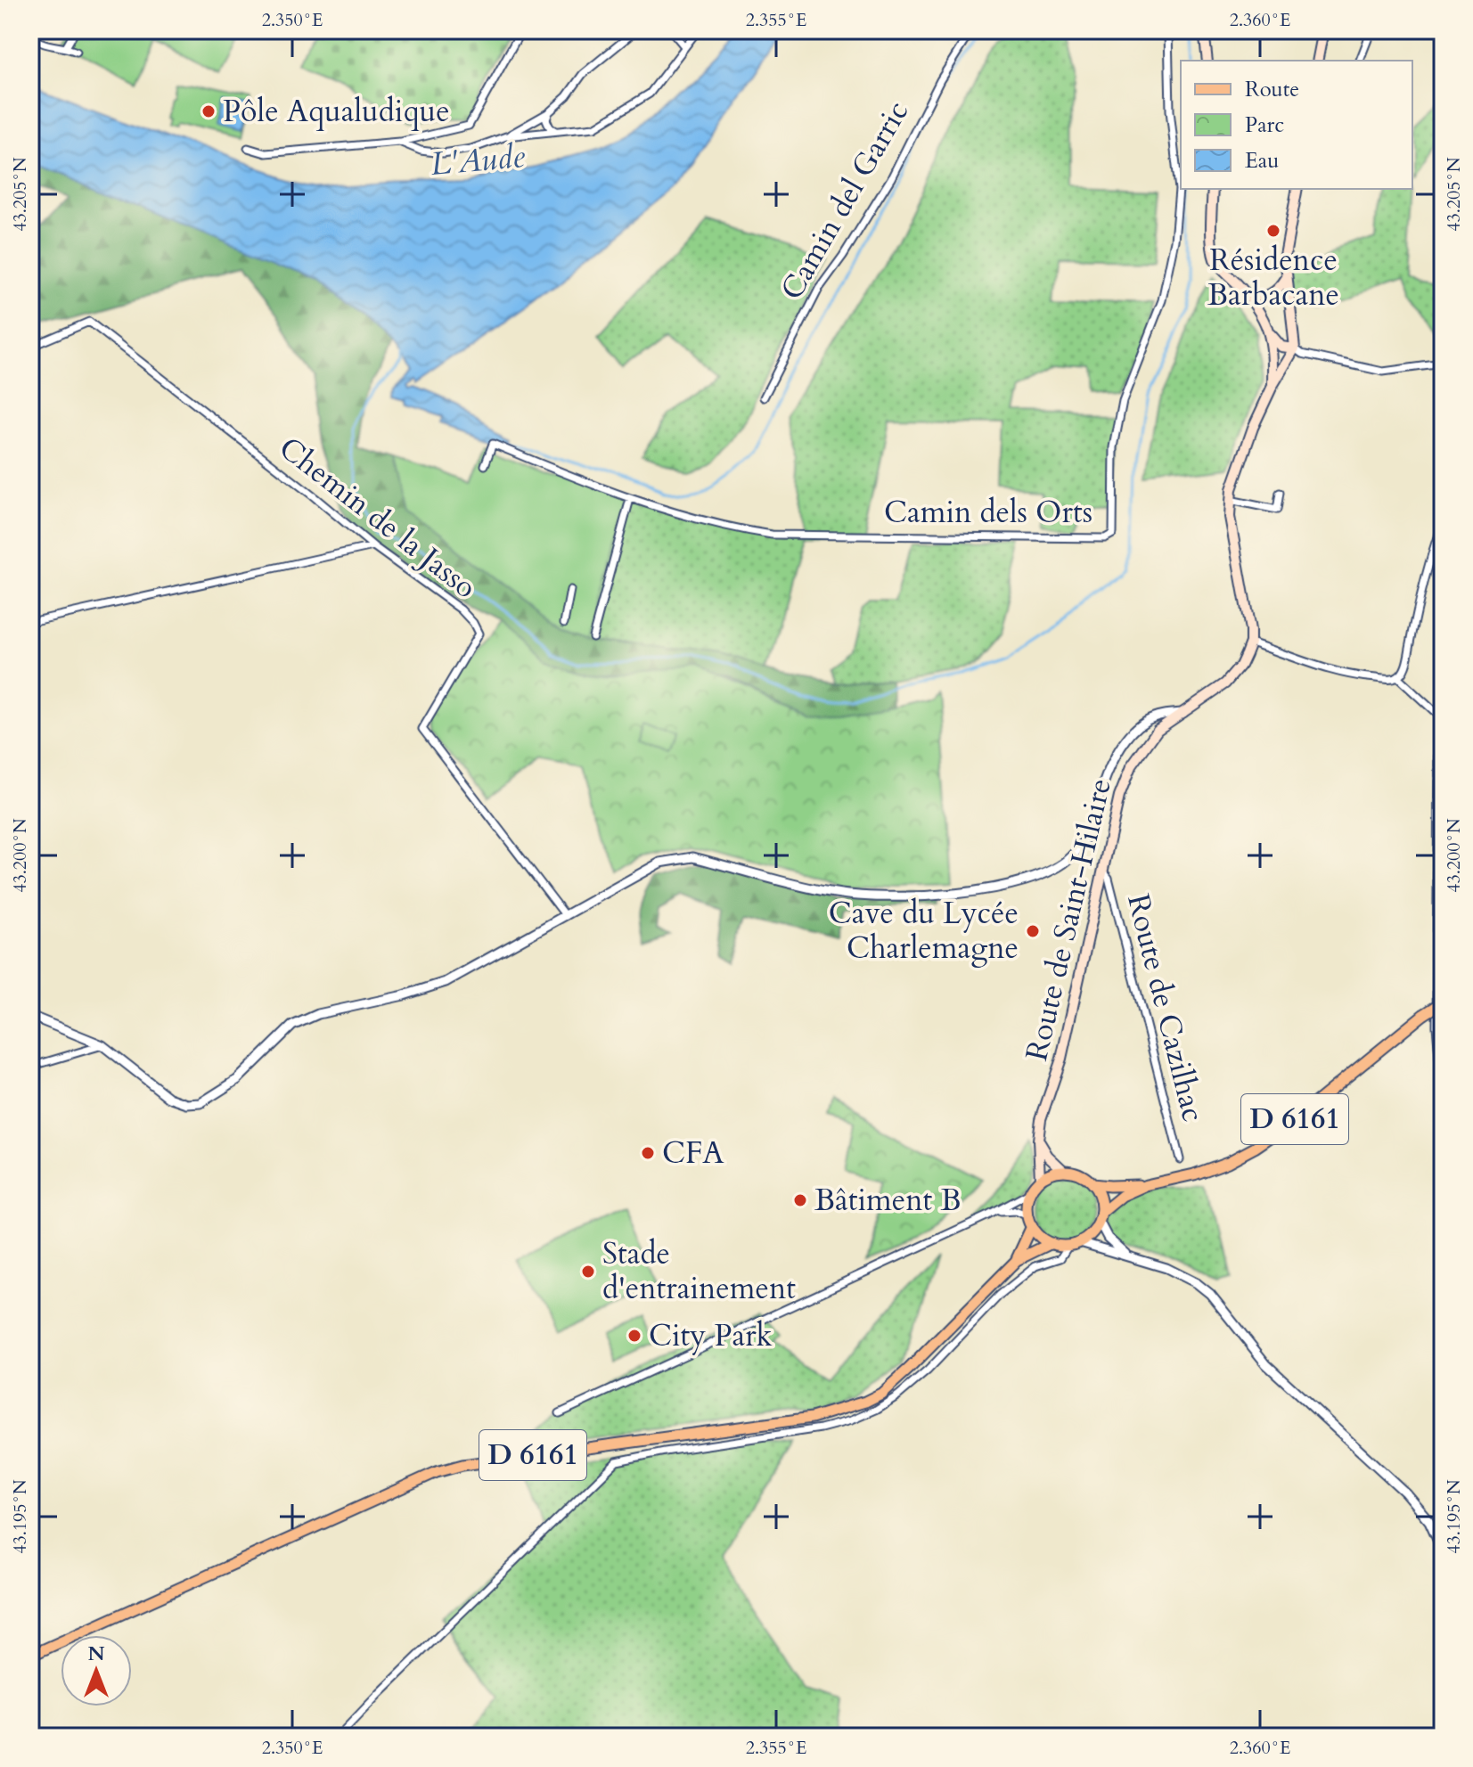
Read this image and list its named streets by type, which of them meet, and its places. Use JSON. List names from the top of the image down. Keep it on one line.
{"streets":{"main road":["Route de Saint-Hilaire","D 6161"],"street":["Camin del Garric","Camin dels Orts","Chemin de la Jasso","Route de Cazilhac"]},"crossings":[["Route de Saint-Hilaire","Route de Cazilhac"],["Route de Saint-Hilaire","D 6161"]],"water":["L'Aude"],"places":["Pôle Aqualudique","Résidence Barbacane","Cave du Lycée Charlemagne","CFA","Bâtiment B","Stade d'entrainement","City Park"],"legend":["Route","Parc","Eau"],"north":"top","coordinates":["2.350°E","2.355°E","2.360°E","43.205°N","43.200°N","43.195°N"]}
